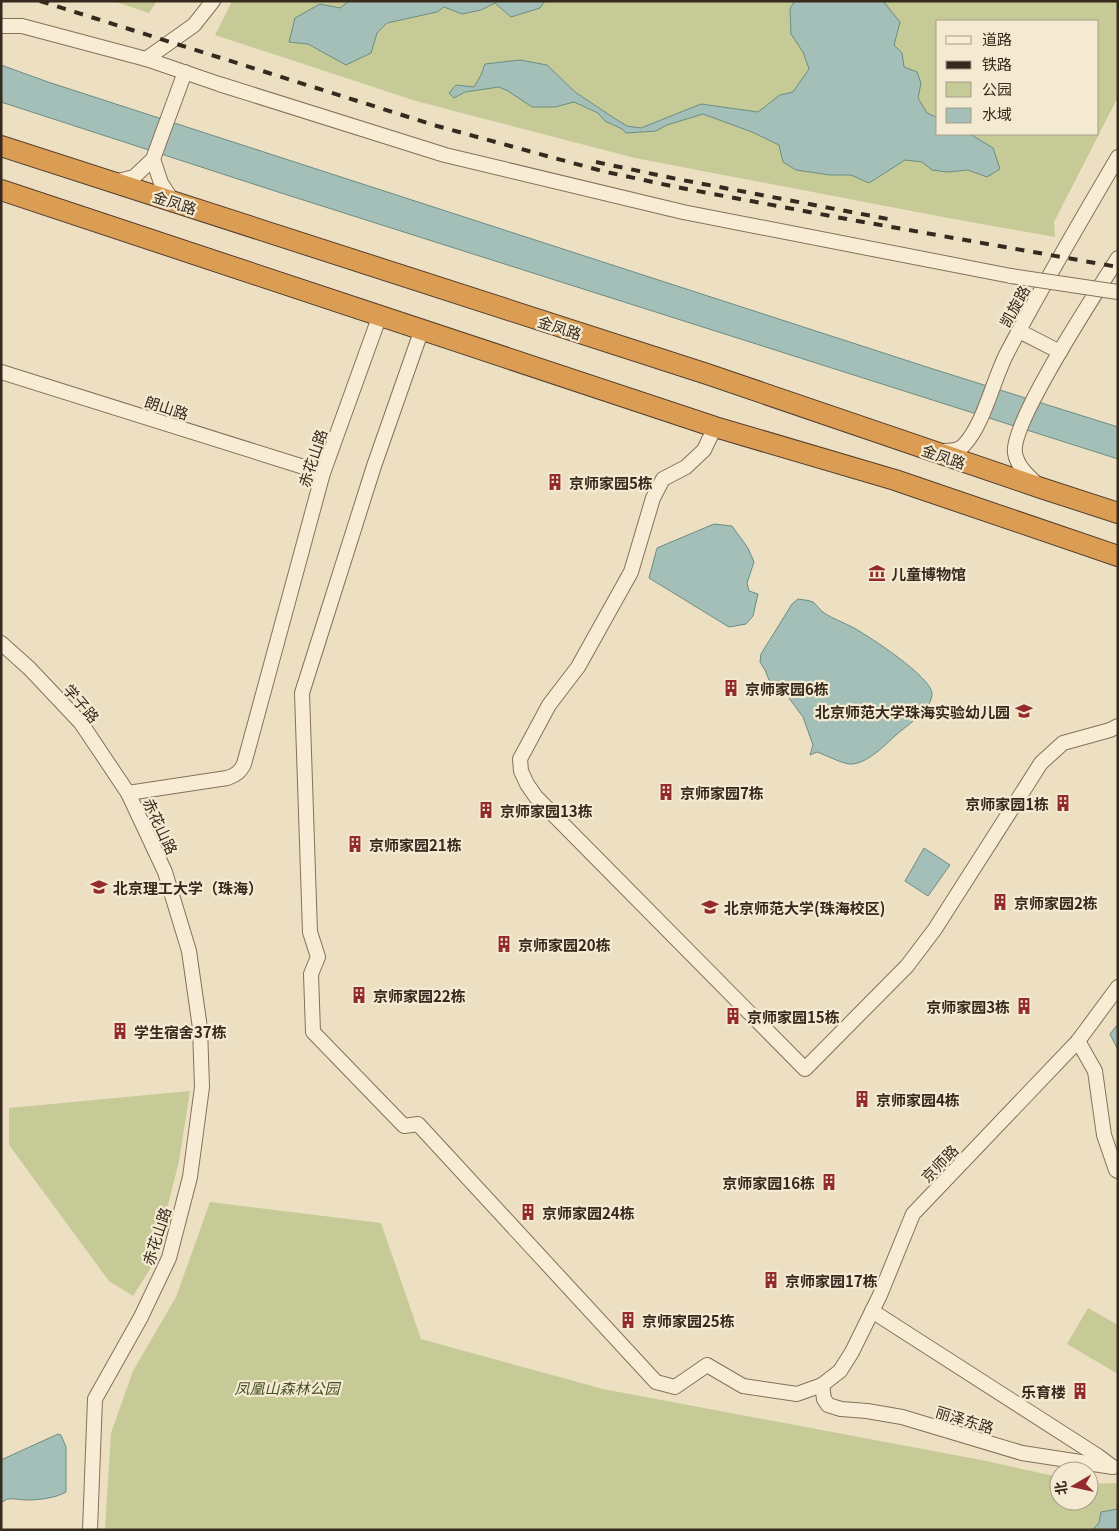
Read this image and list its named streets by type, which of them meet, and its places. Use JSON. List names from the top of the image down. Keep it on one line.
{"streets":{"highway":["金凤路"],"street":["凯旋路","朗山路","赤花山路","学子路","京师路","丽泽东路"]},"crossings":[["金凤路","凯旋路"],["朗山路","赤花山路"],["赤花山路","学子路"],["京师路","丽泽东路"]],"parks":["凤凰山森林公园"],"places":{"building":["京师家园5栋","京师家园6栋","京师家园7栋","京师家园1栋","京师家园13栋","京师家园21栋","京师家园2栋","京师家园20栋","京师家园22栋","京师家园3栋","京师家园15栋","学生宿舍37栋","京师家园4栋","京师家园16栋","京师家园24栋","京师家园17栋","京师家园25栋","乐育楼"],"museum":["儿童博物馆"],"school or university":["北京师范大学珠海实验幼儿园","北京理工大学（珠海）","北京师范大学(珠海校区)"]},"legend":["道路","铁路","公园","水域"],"north":"left"}
